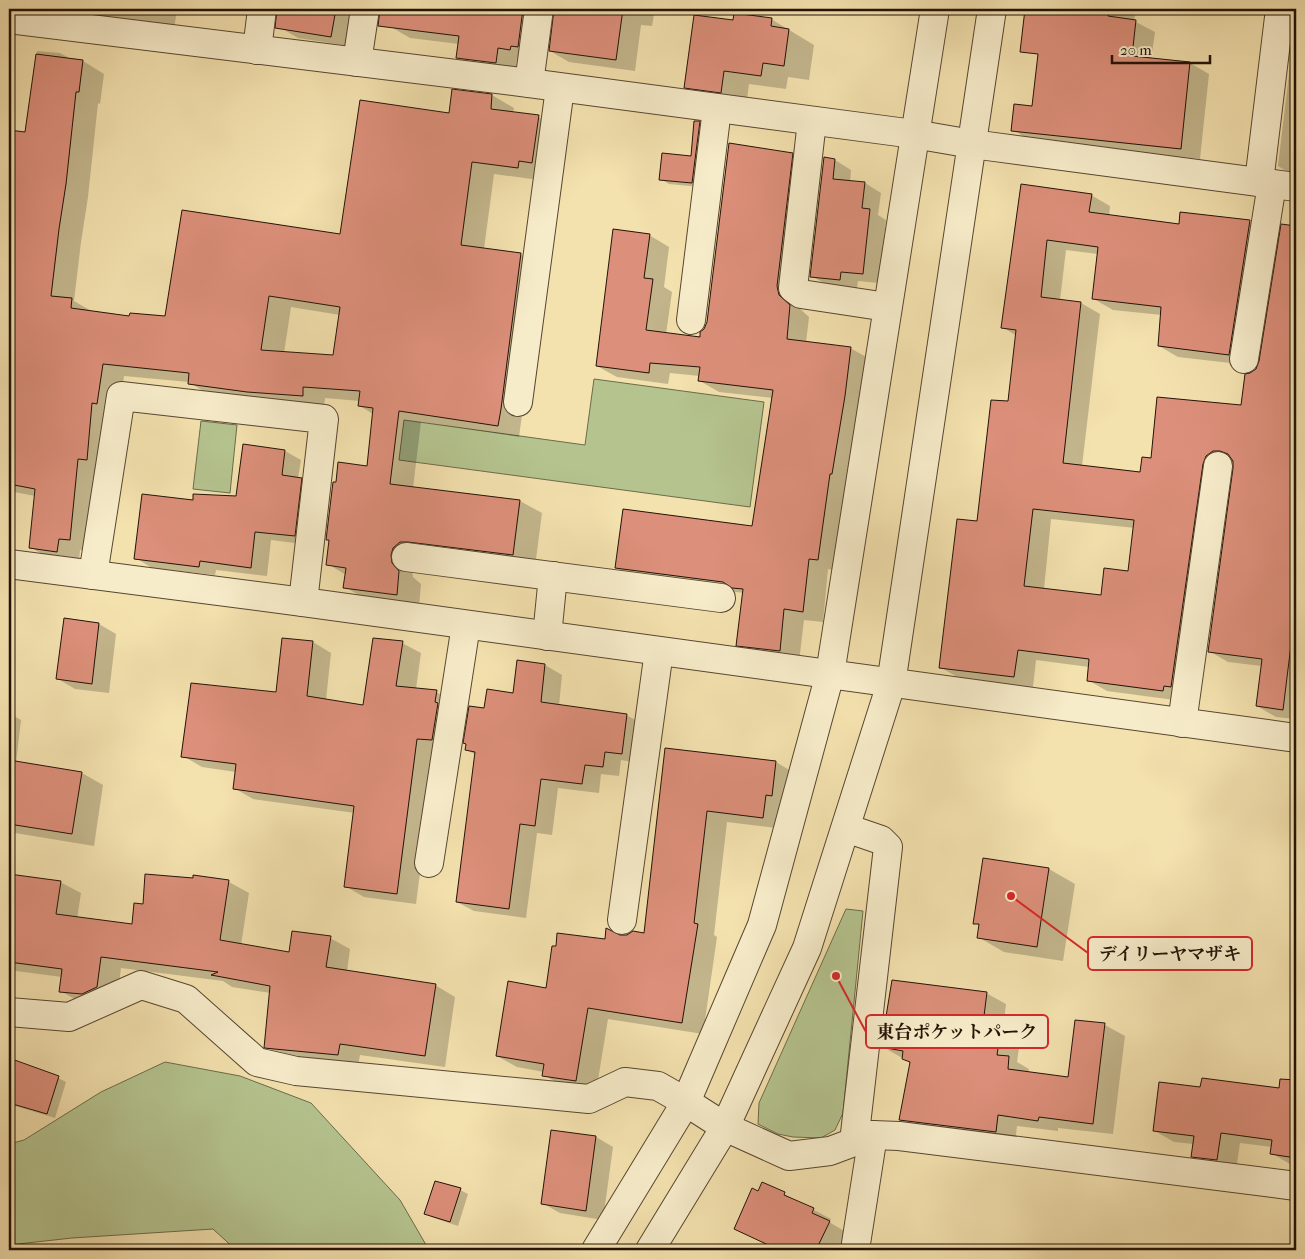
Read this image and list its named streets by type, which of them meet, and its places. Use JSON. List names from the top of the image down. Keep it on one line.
{"places":["デイリーヤマザキ","東台ポケットパーク"],"scale_bar":"20 m"}
